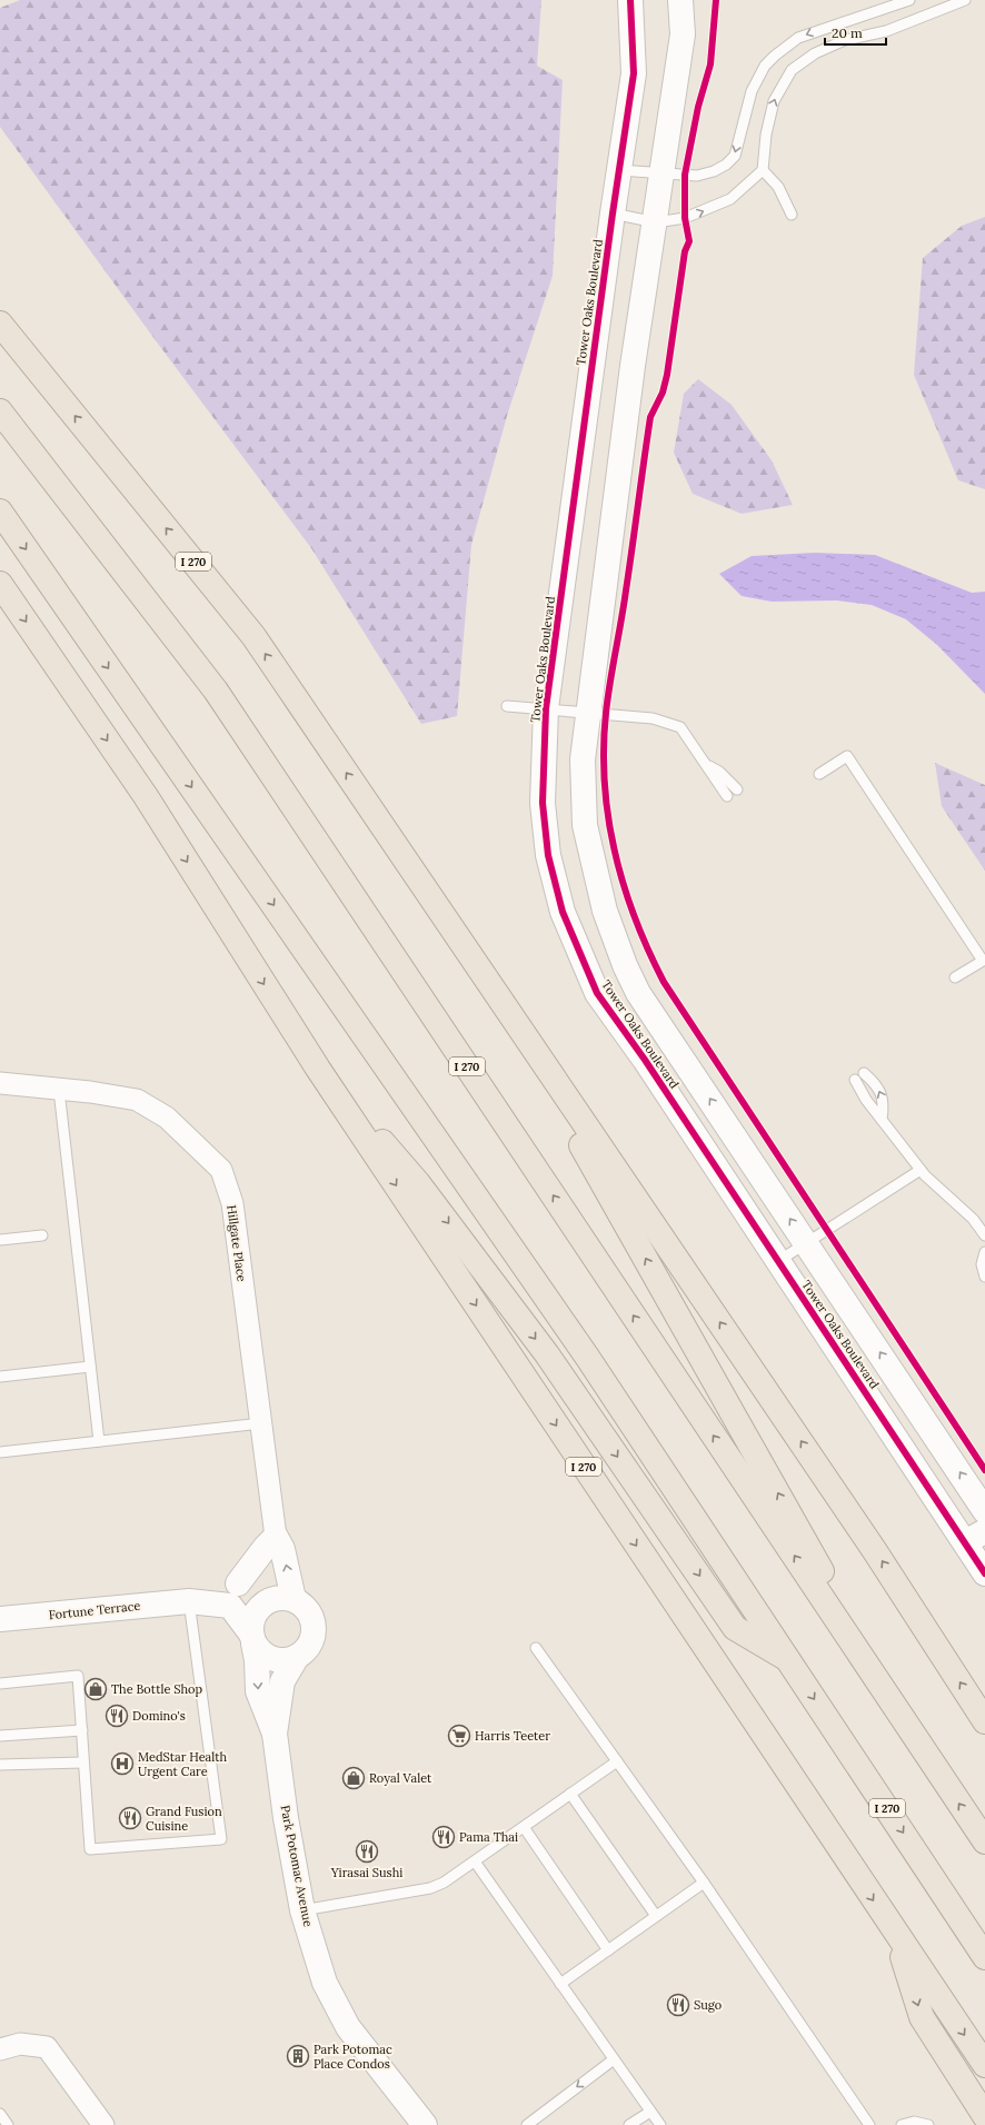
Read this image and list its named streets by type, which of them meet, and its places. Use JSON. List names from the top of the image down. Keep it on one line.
{"streets":{"highway":["I 270"],"street":["Tower Oaks Boulevard","Hillgate Place","Fortune Terrace","Park Potomac Avenue"]},"places":{"shop":["The Bottle Shop","Royal Valet"],"restaurant":["Domino's","Grand Fusion Cuisine","Pama Thai","Yirasai Sushi","Sugo"],"supermarket":["Harris Teeter"],"hospital":["MedStar Health Urgent Care"],"building":["Park Potomac Place Condos"]},"scale_bar":"20 m"}
